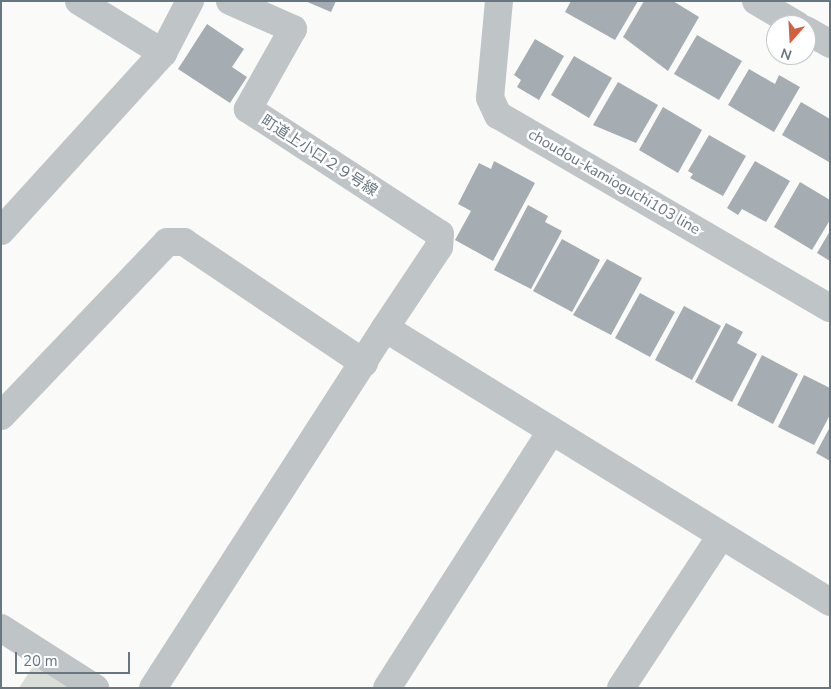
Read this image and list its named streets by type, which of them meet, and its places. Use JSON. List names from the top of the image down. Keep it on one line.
{"streets":{"street":["町道上小口２９号線","choudou-kamioguchi103 line"]},"scale_bar":"20 m","north":"bottom"}
